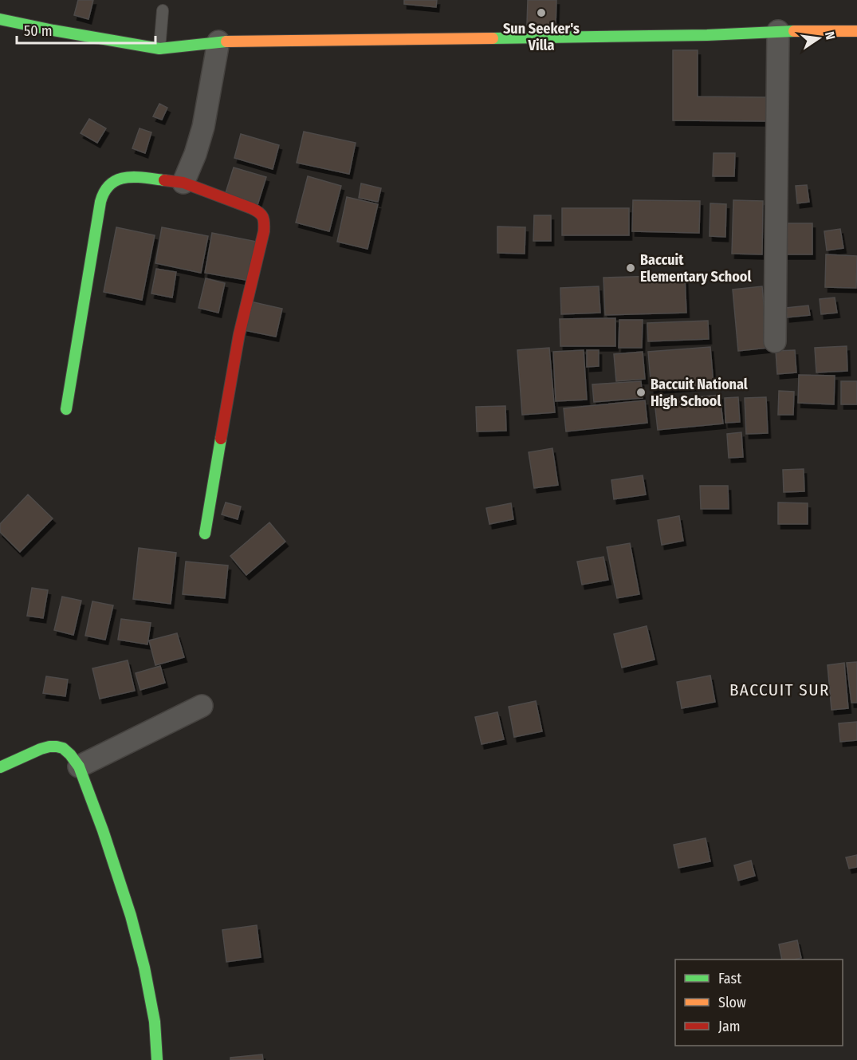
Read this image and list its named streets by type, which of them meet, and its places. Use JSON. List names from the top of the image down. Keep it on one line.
{"districts":["BACCUIT SUR"],"places":["Sun Seeker's Villa","Baccuit Elementary School","Baccuit National High School"],"legend":["Fast","Slow","Jam"],"scale_bar":"50 m","north":"right"}
